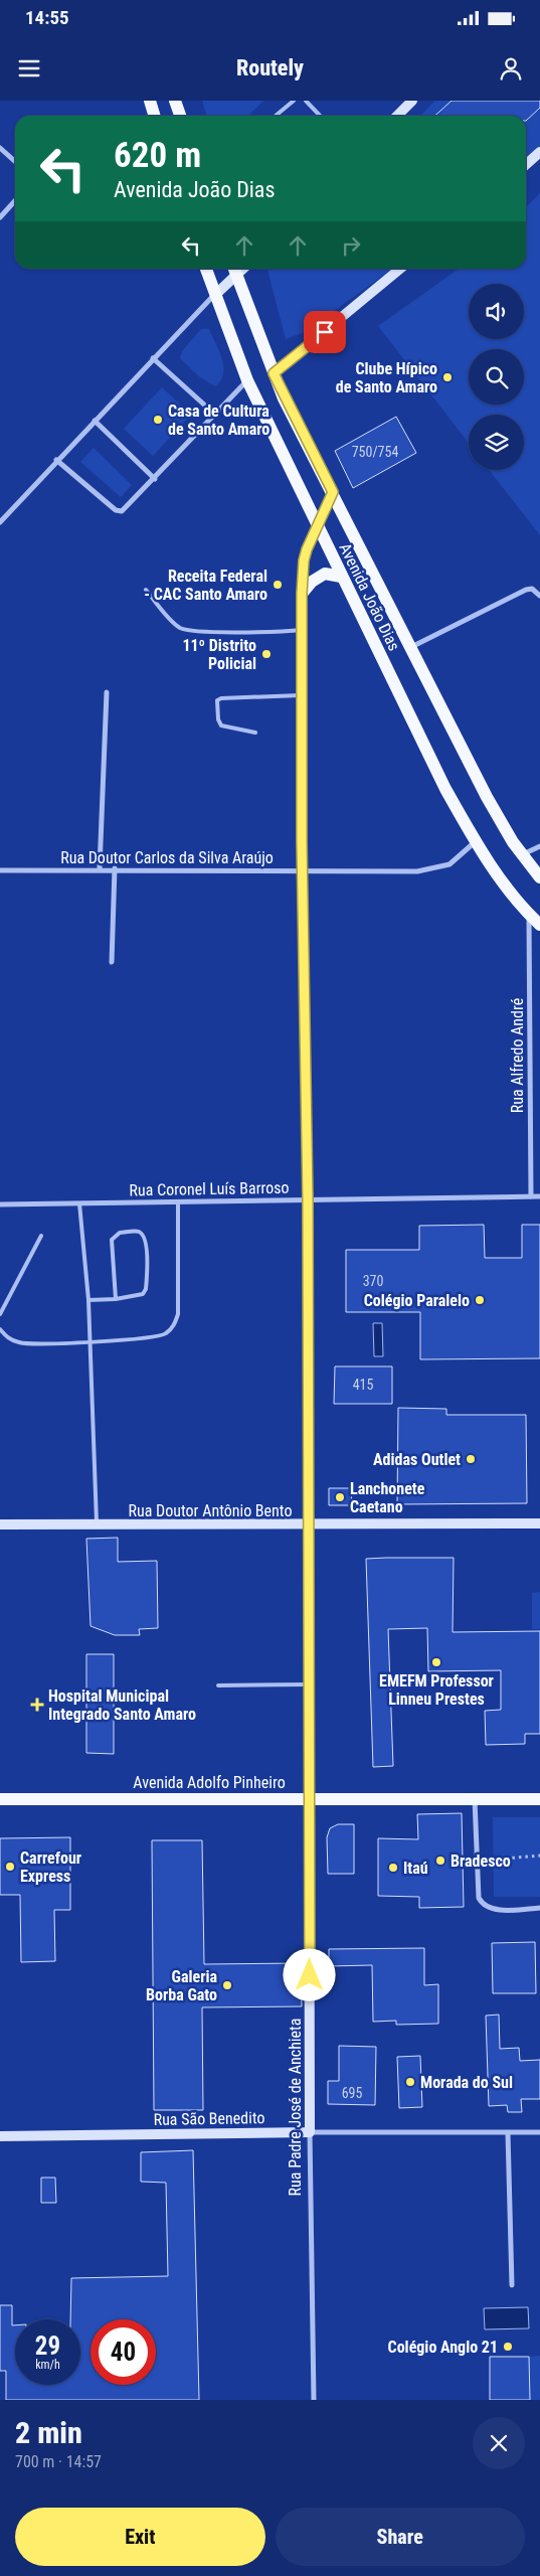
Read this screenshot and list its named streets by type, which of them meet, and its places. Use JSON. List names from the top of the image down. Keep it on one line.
{"streets":{"main road":["Avenida João Dias","Avenida Adolfo Pinheiro"],"street":["Rua Doutor Carlos da Silva Araújo","Rua Alfredo André","Rua Coronel Luís Barroso","Rua Doutor Antônio Bento","Rua Padre José de Anchieta","Rua São Benedito"]},"crossings":[["Avenida João Dias","Rua Doutor Carlos da Silva Araújo"],["Avenida João Dias","Rua Alfredo André"],["Avenida João Dias","Rua Padre José de Anchieta"],["Rua Doutor Carlos da Silva Araújo","Rua Padre José de Anchieta"],["Rua Alfredo André","Rua Coronel Luís Barroso"],["Rua Coronel Luís Barroso","Rua Padre José de Anchieta"],["Rua Doutor Antônio Bento","Rua Padre José de Anchieta"],["Avenida Adolfo Pinheiro","Rua Padre José de Anchieta"],["Rua Padre José de Anchieta","Rua São Benedito"]],"places":{"other":["Clube Hípico de Santo Amaro","Casa de Cultura de Santo Amaro","Receita Federal - CAC Santo Amaro","11º Distrito Policial","Colégio Paralelo","Adidas Outlet","Lanchonete Caetano","EMEFM Professor Linneu Prestes","Bradesco","Carrefour Express","Itaú","Galeria Borba Gato","Morada do Sul","Colégio Anglo 21"],"health":["Hospital Municipal Integrado Santo Amaro"]},"house_numbers":["750/754","370","415","695"],"page":{"status":"14:55","header":"Routely","turn":["620 m","Avenida João Dias"],"speed":"29 km/h","limit":"40","heading":["2 min","700 m · 14:57"],"buttons":["Exit","Share"]}}
